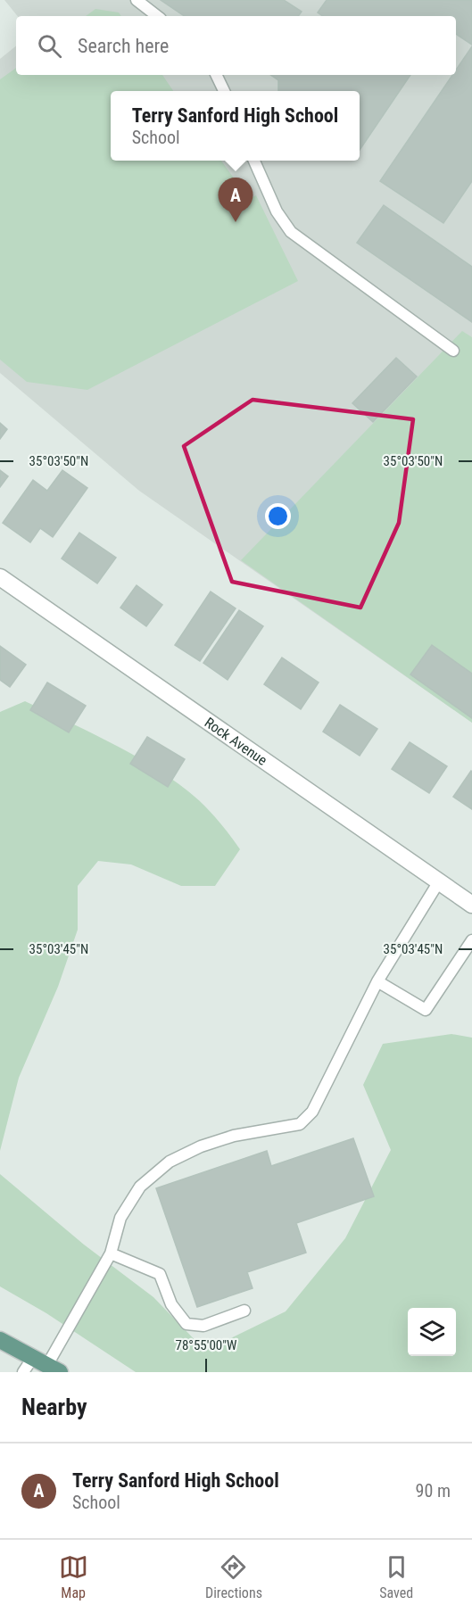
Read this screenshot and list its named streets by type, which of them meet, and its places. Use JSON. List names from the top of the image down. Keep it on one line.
{"streets":{"street":["Rock Avenue"]},"page":{"search":"Search here","popup":["Terry Sanford High School","School"],"pins":"A","heading":"Nearby","list":[{"mark":"A","name":"Terry Sanford High School","note":"School","value":"90 m"}],"nav":["Map","Directions","Saved"]},"coordinates":["35°03'50\"N","35°03'45\"N","78°55'00\"W"]}
